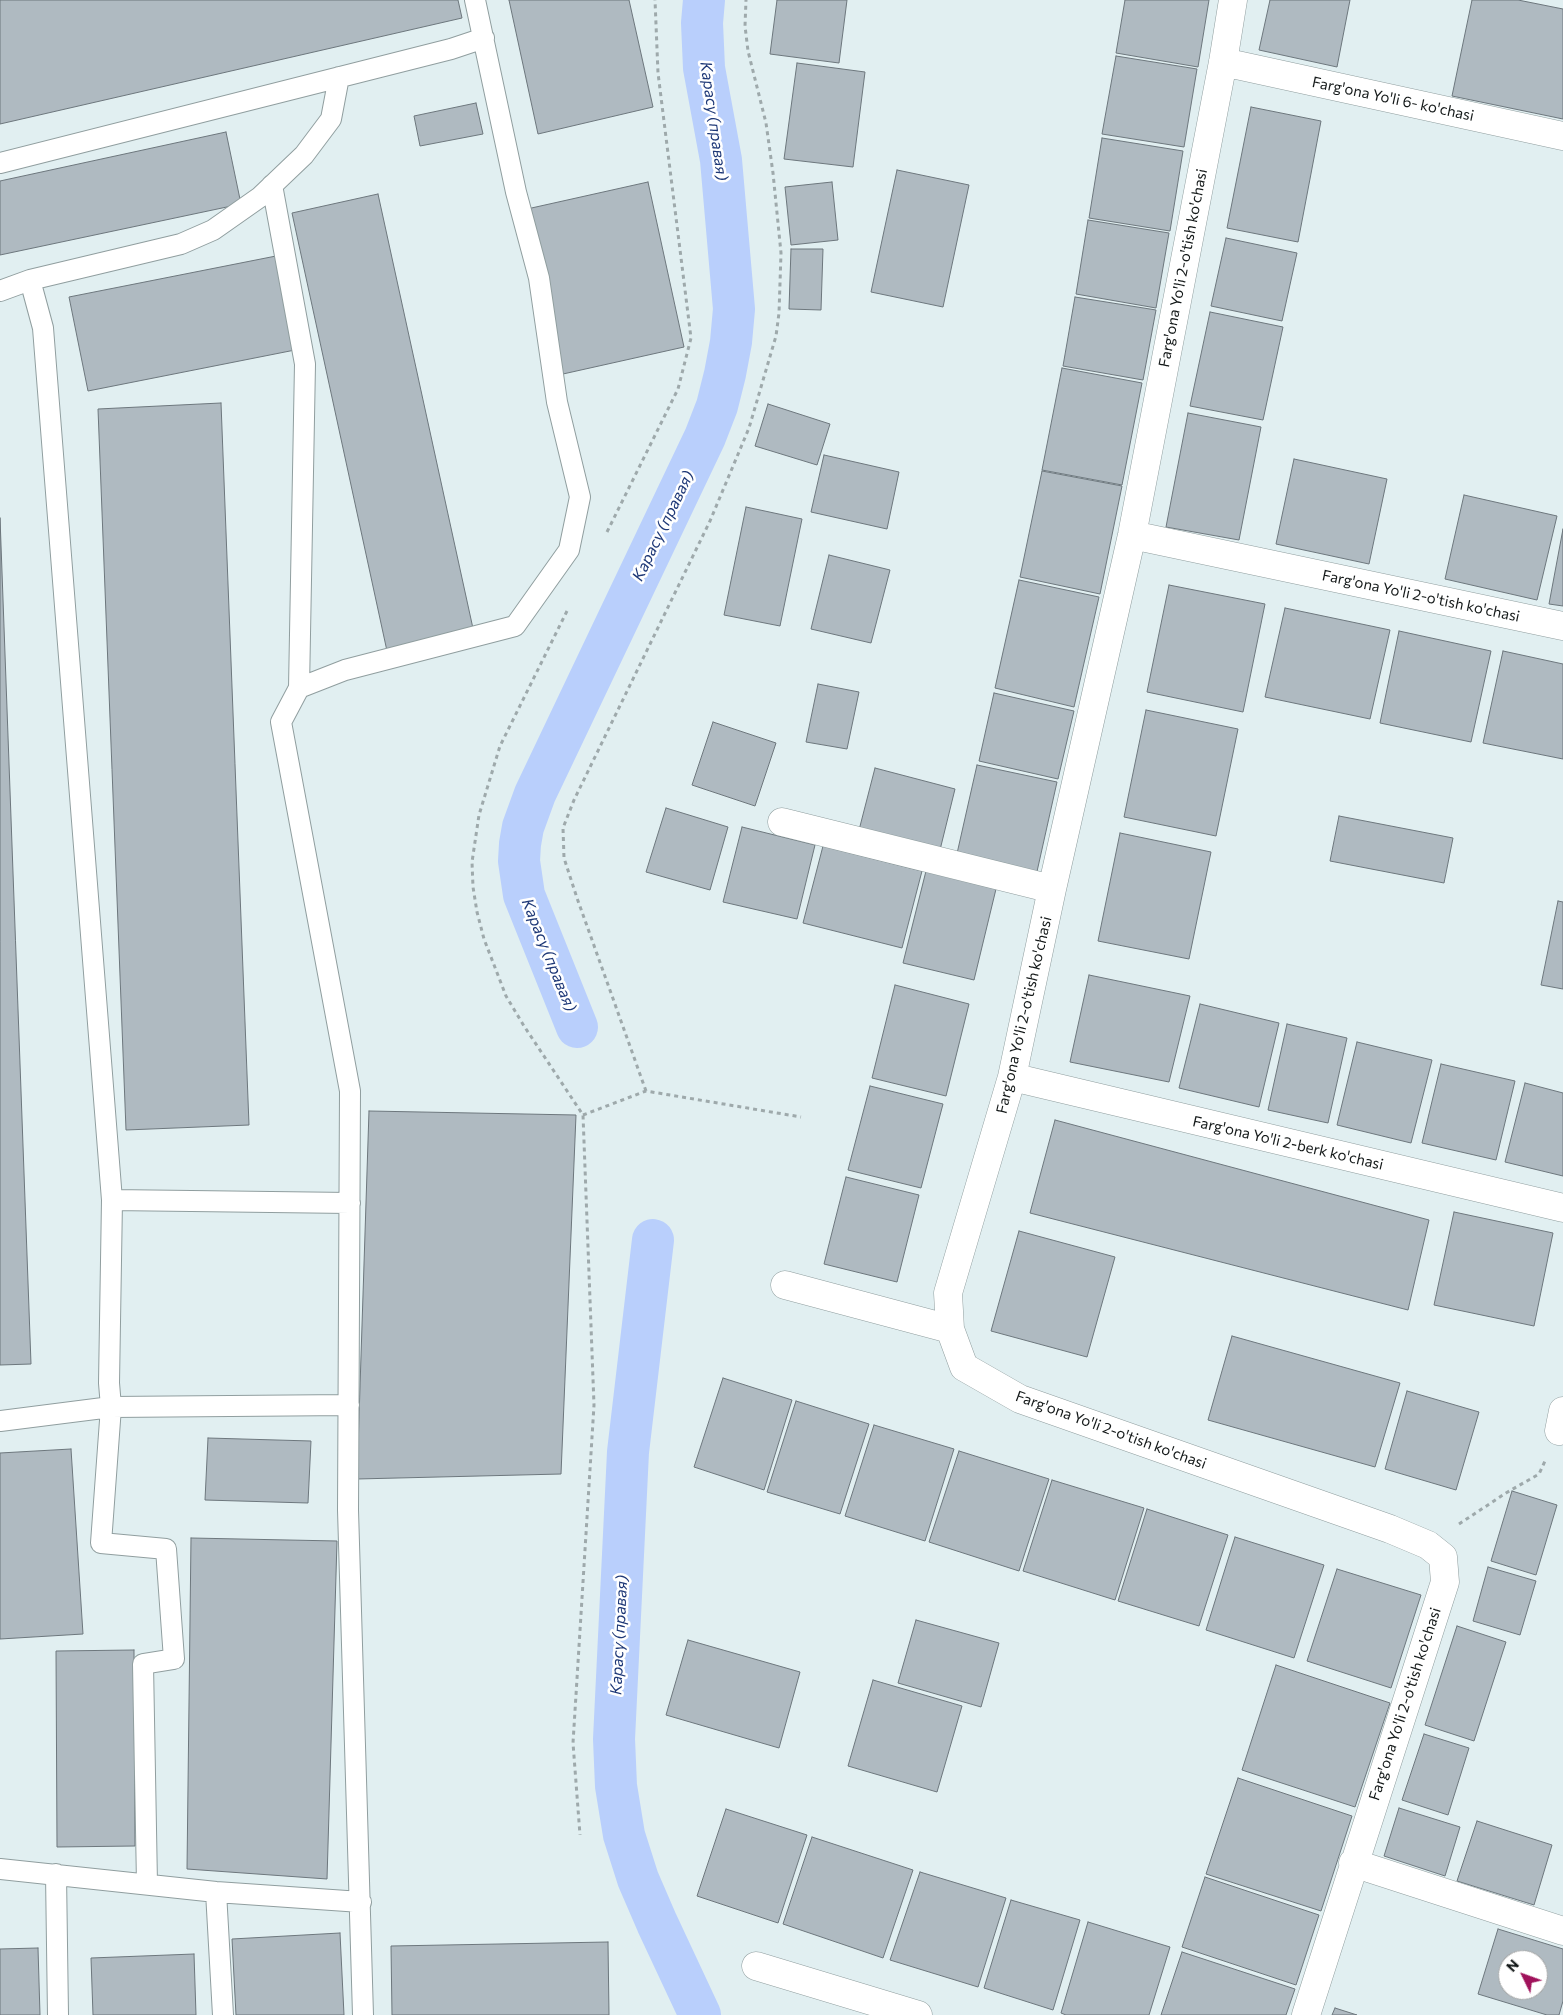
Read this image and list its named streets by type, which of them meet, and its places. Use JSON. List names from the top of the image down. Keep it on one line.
{"streets":{"street":["Farg'ona Yo'li 6- ko'chasi","Farg'ona Yo'li 2-o'tish ko'chasi","Farg'ona Yo'li 2-berk ko'chasi"]},"crossings":[["Farg'ona Yo'li 6- ko'chasi","Farg'ona Yo'li 2-o'tish ko'chasi"],["Farg'ona Yo'li 2-o'tish ko'chasi","Farg'ona Yo'li 2-berk ko'chasi"]],"water":["Карасу (правая)"],"north":"top left"}
